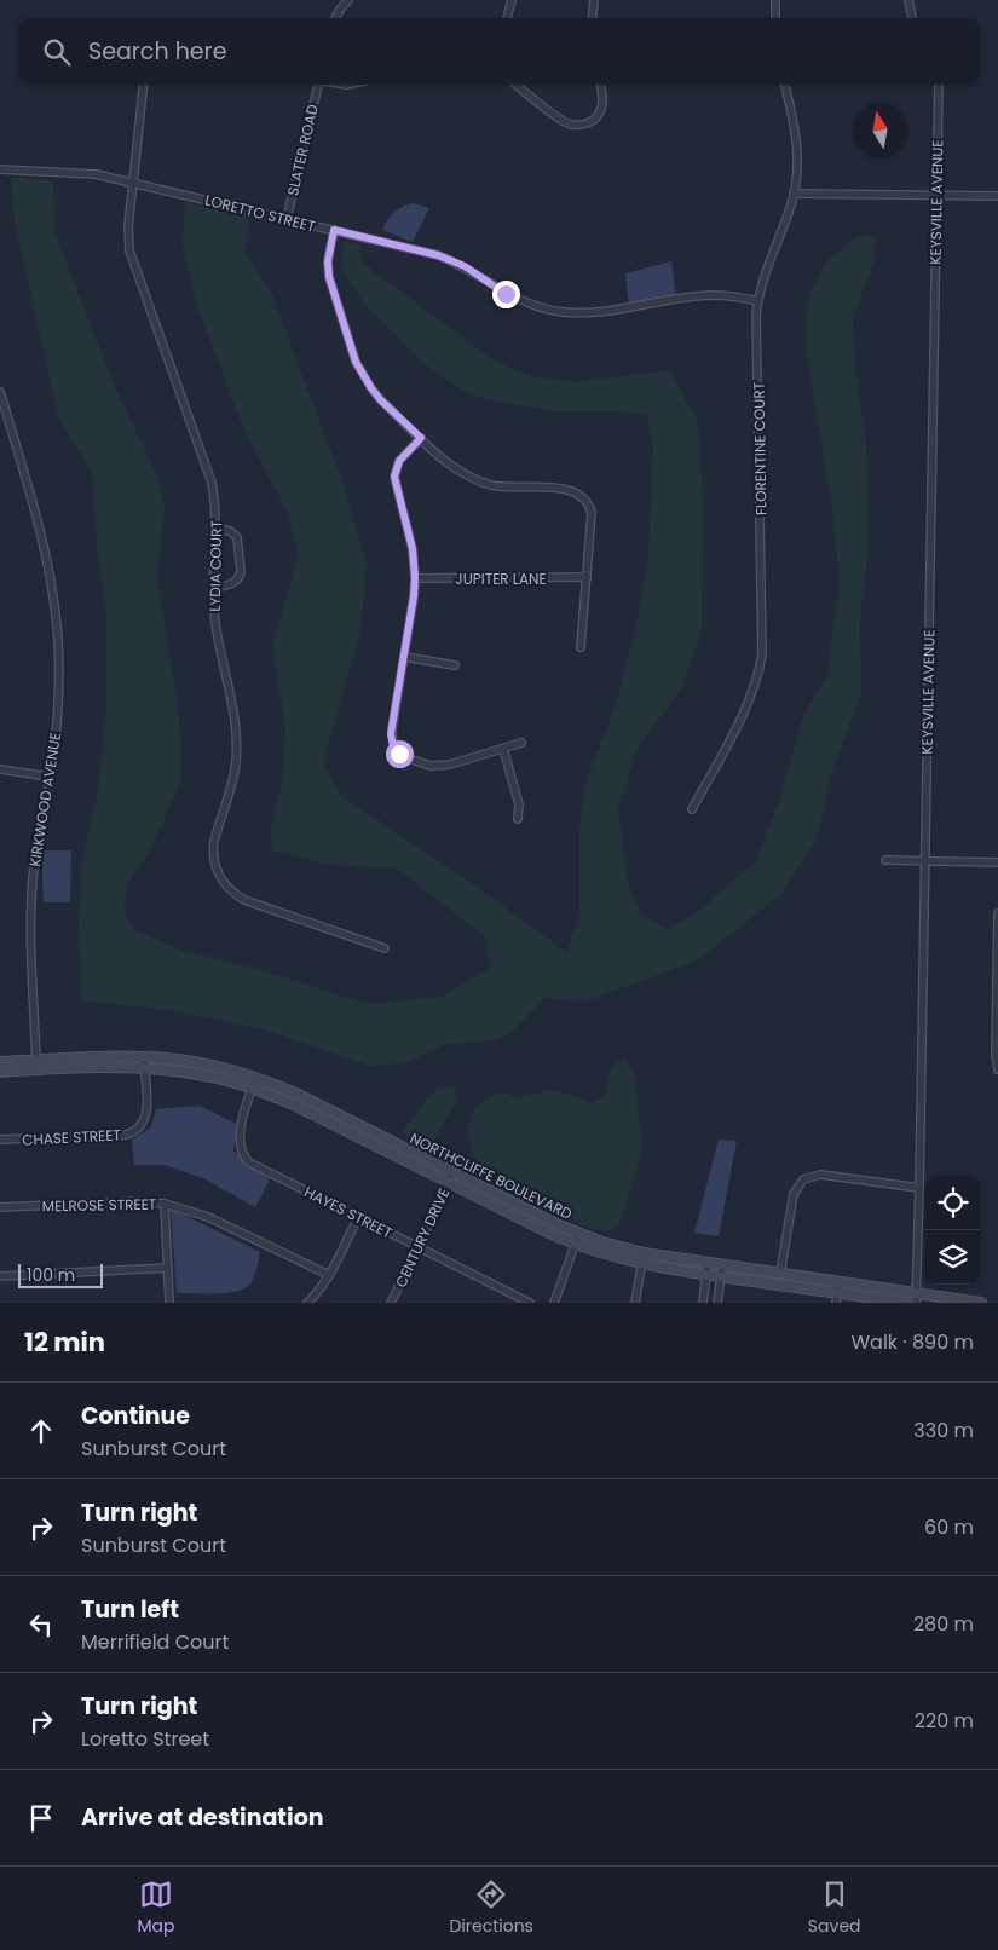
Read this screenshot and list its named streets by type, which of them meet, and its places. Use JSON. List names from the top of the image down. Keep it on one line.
{"streets":{"main road":["NORTHCLIFFE BOULEVARD"],"street":["SLATER ROAD","KEYSVILLE AVENUE","LORETTO STREET","FLORENTINE COURT","LYDIA COURT","JUPITER LANE","KIRKWOOD AVENUE","CHASE STREET","MELROSE STREET","HAYES STREET","CENTURY DRIVE"]},"crossings":[["SLATER ROAD","LORETTO STREET"],["KEYSVILLE AVENUE","NORTHCLIFFE BOULEVARD"],["LORETTO STREET","FLORENTINE COURT"],["LORETTO STREET","LYDIA COURT"],["KIRKWOOD AVENUE","NORTHCLIFFE BOULEVARD"],["CHASE STREET","NORTHCLIFFE BOULEVARD"],["NORTHCLIFFE BOULEVARD","HAYES STREET"],["NORTHCLIFFE BOULEVARD","CENTURY DRIVE"],["HAYES STREET","CENTURY DRIVE"]],"scale_bar":"100 m","north":"top","page":{"search":"Search here","scale":"100 m","heading":["12 min","Walk · 890 m"],"list":[["Continue","Sunburst Court","330 m"],["Turn right","Sunburst Court","60 m"],["Turn left","Merrifield Court","280 m"],["Turn right","Loretto Street","220 m"],"Arrive at destination"],"nav":["Map","Directions","Saved"]}}
